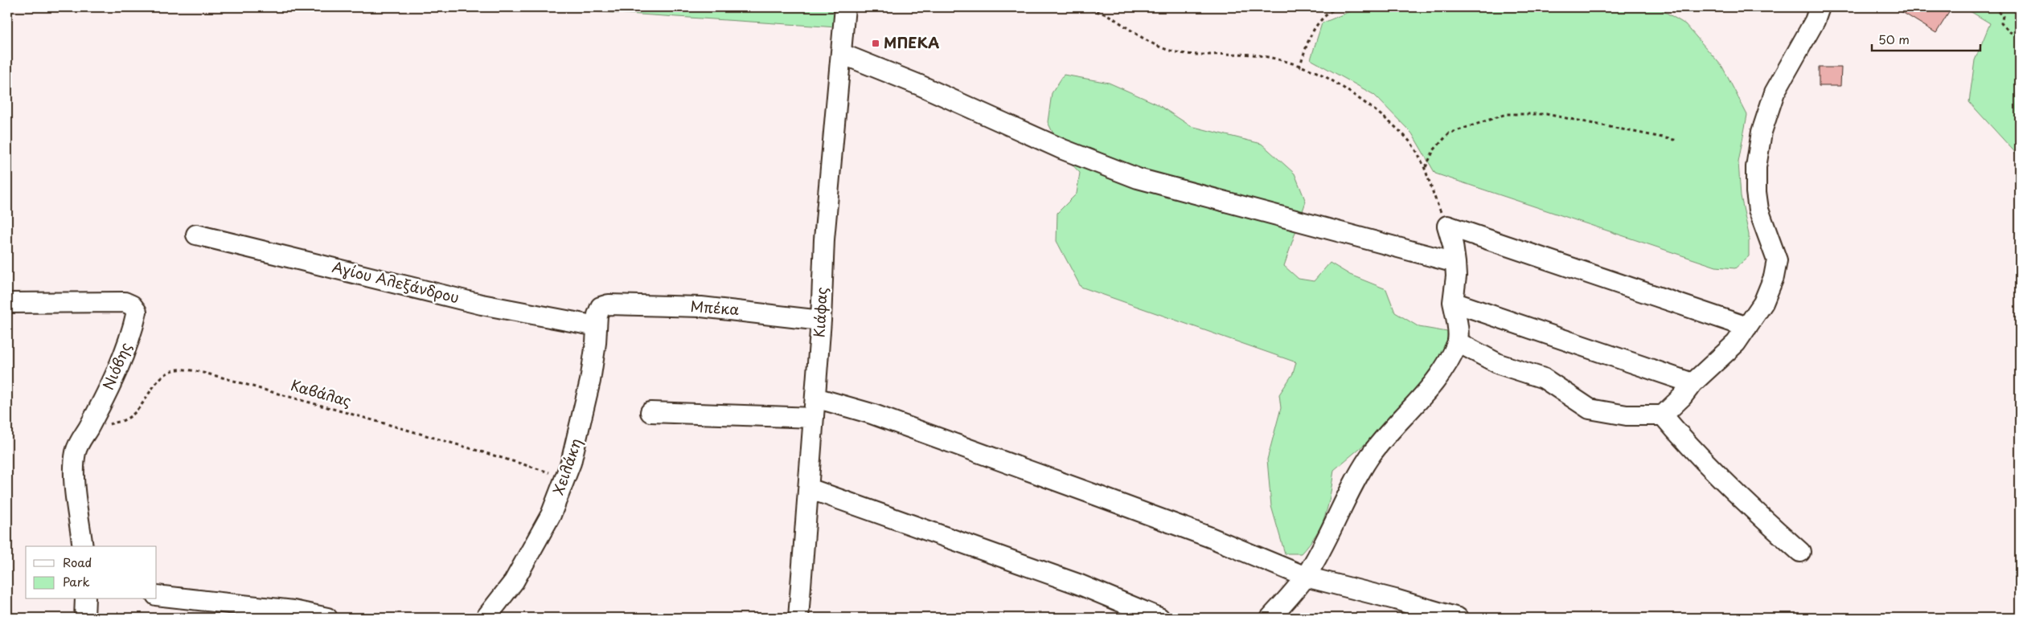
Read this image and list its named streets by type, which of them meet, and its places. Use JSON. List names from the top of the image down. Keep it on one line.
{"streets":{"street":["Αγίου Αλεξάνδρου","Μπέκα","Κιάφας","Νιόβης","Χειλάκη"],"path":["Καβάλας"]},"crossings":[["Αγίου Αλεξάνδρου","Χειλάκη"],["Μπέκα","Κιάφας"],["Μπέκα","Χειλάκη"],["Νιόβης","Καβάλας"],["Καβάλας","Χειλάκη"]],"places":{"transit":["ΜΠΕΚΑ"]},"legend":["Road","Park"],"scale_bar":"50 m"}
